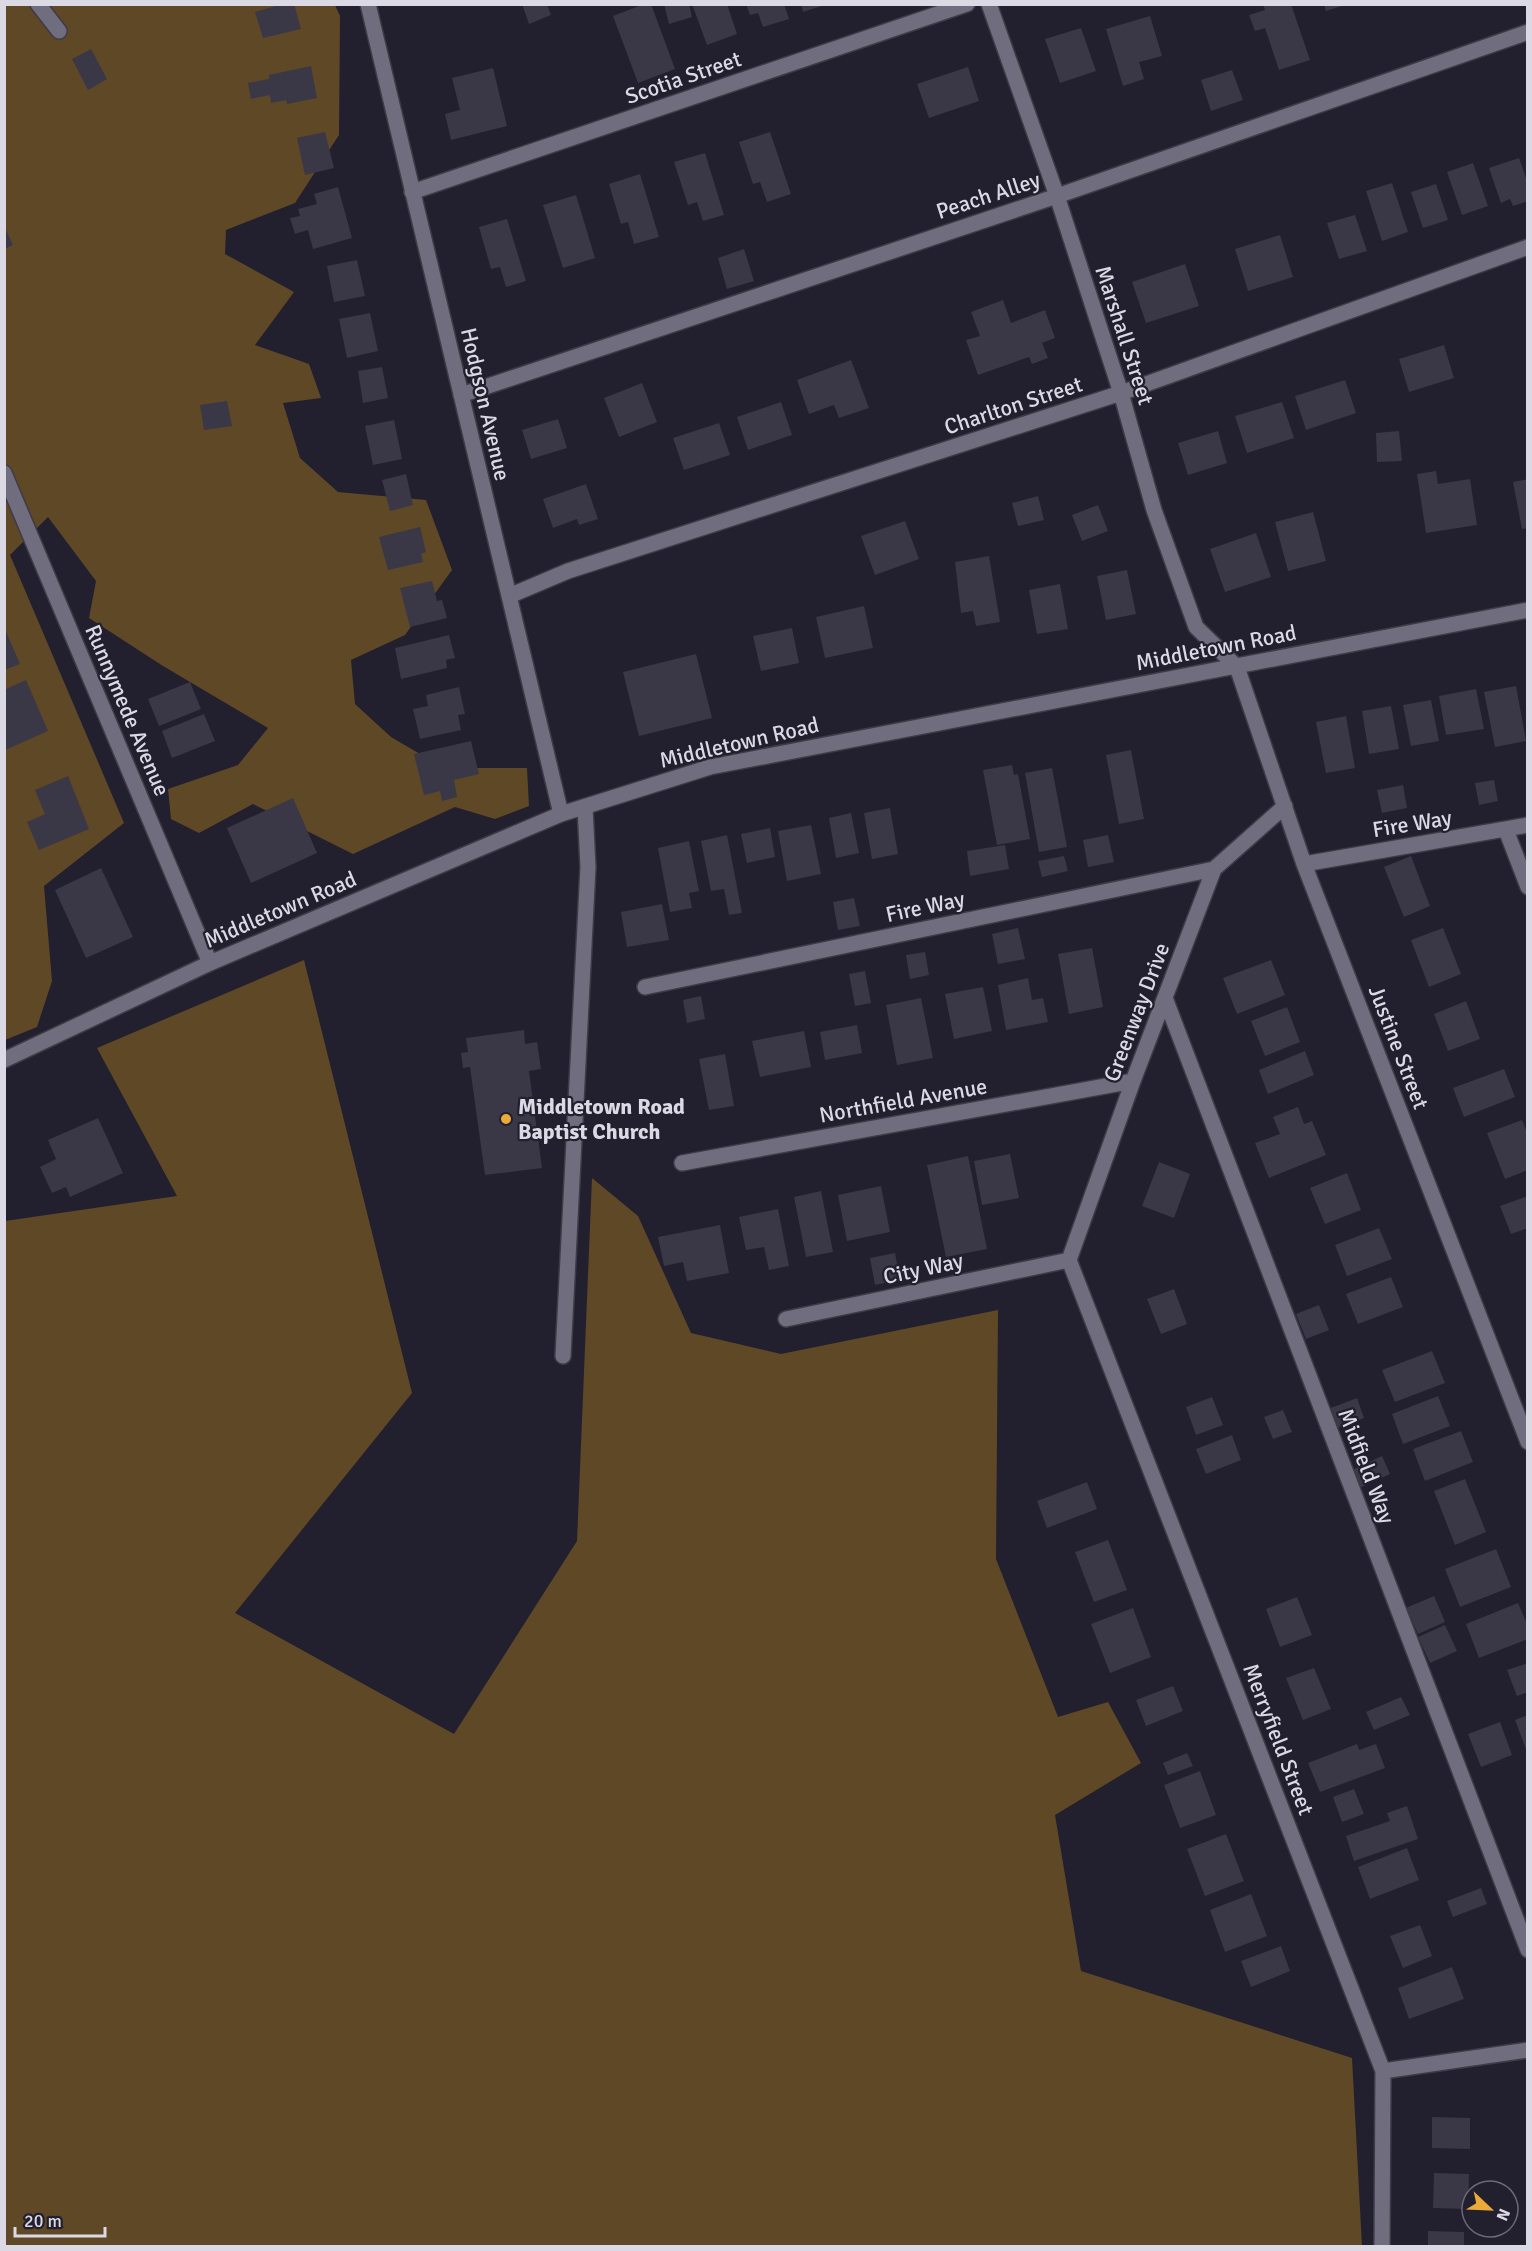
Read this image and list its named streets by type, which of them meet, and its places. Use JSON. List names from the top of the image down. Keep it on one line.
{"streets":{"street":["Scotia Street","Peach Alley","Marshall Street","Hodgson Avenue","Charlton Street","Middletown Road","Runnymede Avenue","Fire Way","Greenway Drive","Justine Street","Northfield Avenue","City Way","Midfield Way","Merryfield Street"]},"crossings":[["Scotia Street","Hodgson Avenue"],["Peach Alley","Marshall Street"],["Peach Alley","Hodgson Avenue"],["Marshall Street","Charlton Street"],["Marshall Street","Middletown Road"],["Marshall Street","Justine Street"],["Hodgson Avenue","Charlton Street"],["Hodgson Avenue","Middletown Road"],["Middletown Road","Runnymede Avenue"],["Middletown Road","Justine Street"],["Fire Way","Greenway Drive"],["Fire Way","Justine Street"],["Greenway Drive","Justine Street"],["Greenway Drive","Northfield Avenue"],["Greenway Drive","City Way"],["Greenway Drive","Midfield Way"],["Greenway Drive","Merryfield Street"],["City Way","Merryfield Street"]],"places":["Middletown Road Baptist Church"],"scale_bar":"20 m","north":"bottom right"}
